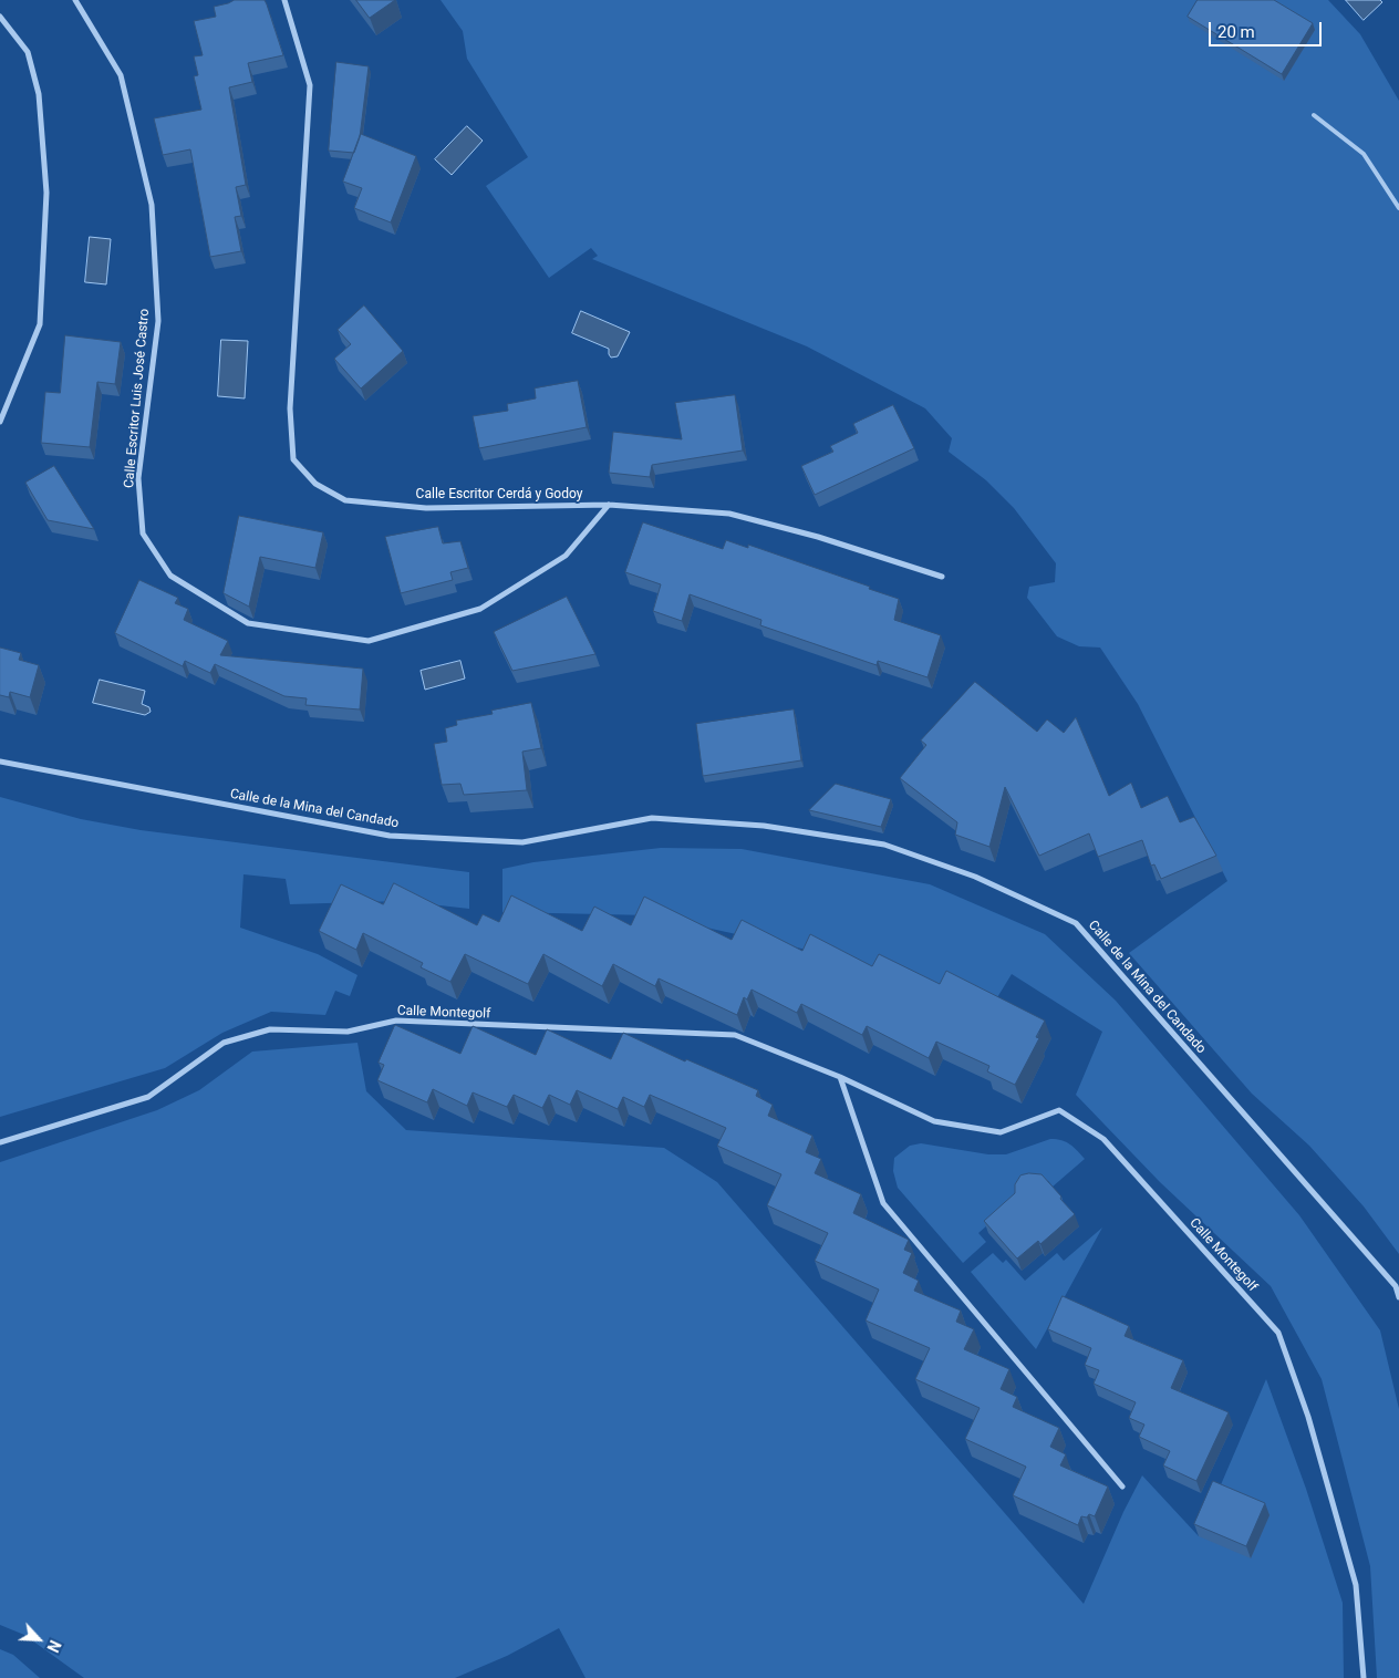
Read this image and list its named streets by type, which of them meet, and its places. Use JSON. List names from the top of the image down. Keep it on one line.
{"streets":{"street":["Calle Escritor Luis José Castro","Calle Escritor Cerdá y Godoy","Calle de la Mina del Candado","Calle Montegolf"]},"crossings":[["Calle Escritor Luis José Castro","Calle Escritor Cerdá y Godoy"]],"scale_bar":"20 m","north":"bottom right"}
